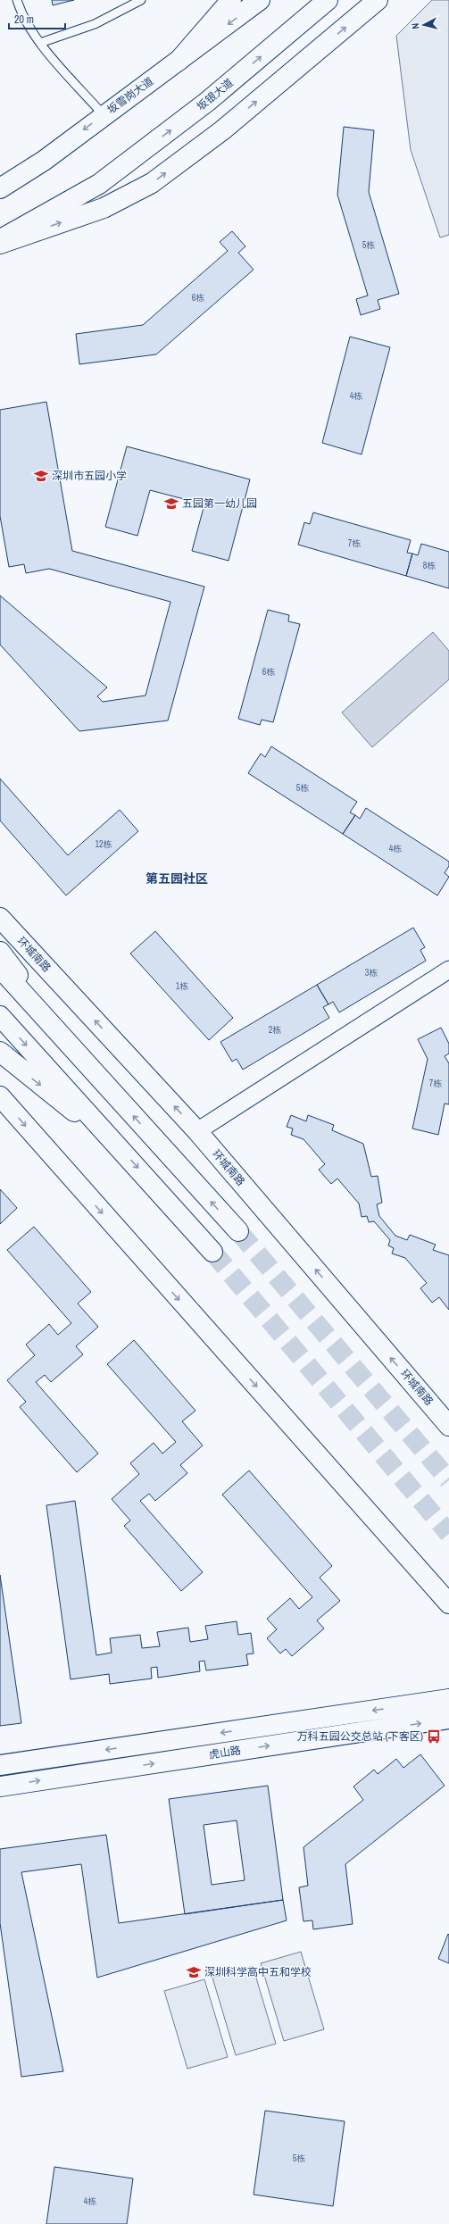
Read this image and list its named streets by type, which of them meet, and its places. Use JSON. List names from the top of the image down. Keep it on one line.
{"streets":{"main road":["坂银大道","坂雪岗大道","环城南路","虎山路"]},"districts":["第五园社区"],"places":{"school or university":["深圳市五园小学","五园第一幼儿园","深圳科学高中五和学校"],"bus stop":["万科五园公交总站 (下客区)"]},"house_numbers":["5栋","6栋","4栋","7栋","8栋","6栋","5栋","12栋","4栋","3栋","1栋","2栋","7栋","5栋","4栋"],"scale_bar":"20 m","north":"left"}
